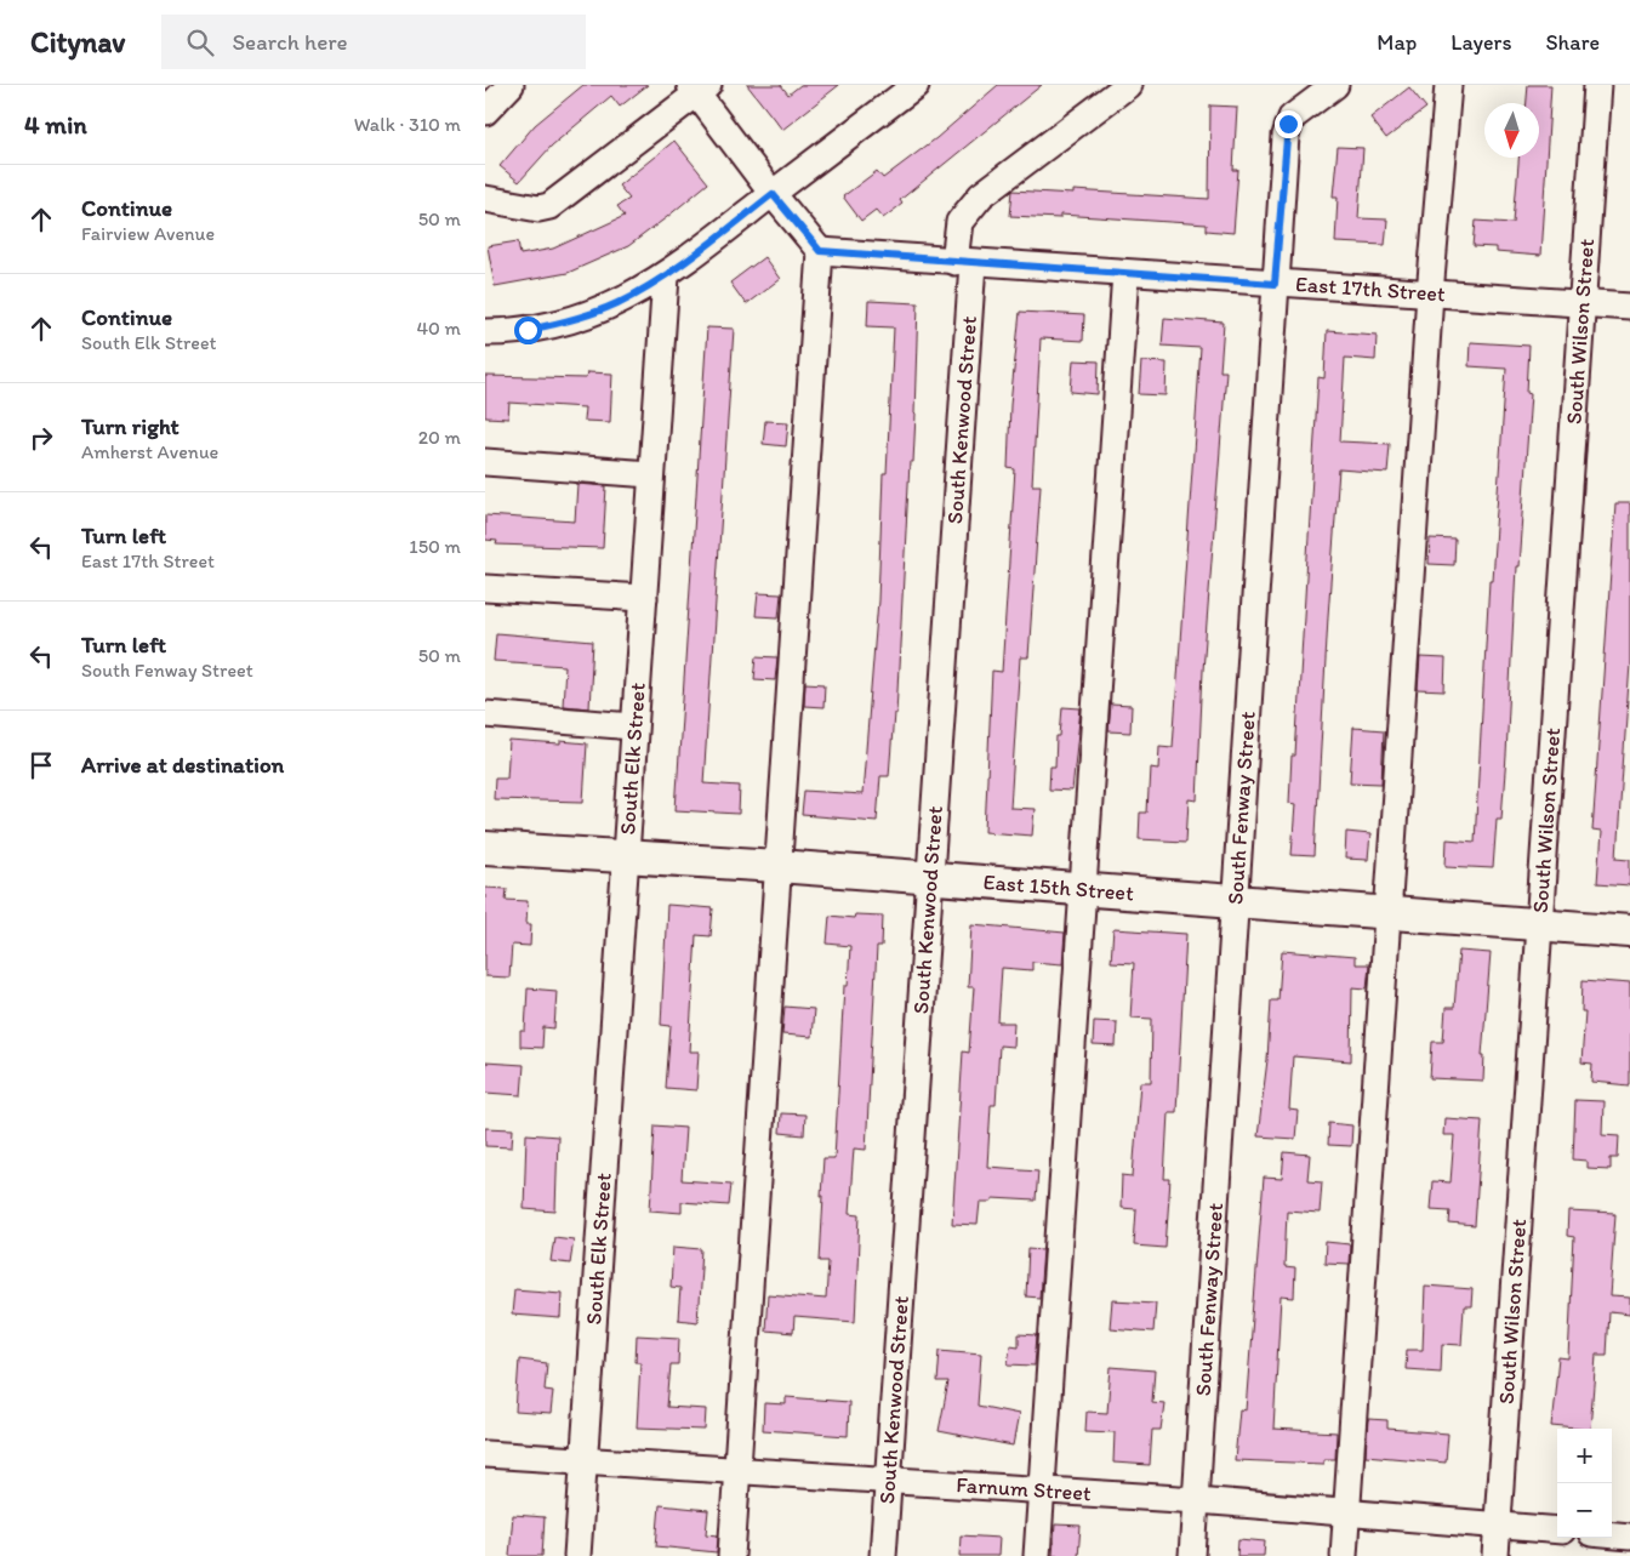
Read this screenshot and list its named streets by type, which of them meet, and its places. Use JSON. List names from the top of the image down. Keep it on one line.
{"streets":{"main road":["East 15th Street"],"street":["East 17th Street","South Wilson Street","South Kenwood Street","South Elk Street","South Fenway Street","Farnum Street"]},"crossings":[["East 17th Street","South Wilson Street"],["East 17th Street","South Kenwood Street"],["East 17th Street","South Fenway Street"],["South Wilson Street","East 15th Street"],["South Wilson Street","Farnum Street"],["South Kenwood Street","East 15th Street"],["South Kenwood Street","Farnum Street"],["South Elk Street","East 15th Street"],["South Elk Street","Farnum Street"],["South Fenway Street","East 15th Street"],["South Fenway Street","Farnum Street"]],"north":"bottom","page":{"header":"Citynav","search":"Search here","nav":["Map","Layers","Share"],"heading":["4 min","Walk · 310 m"],"list":[["Continue","Fairview Avenue","50 m"],["Continue","South Elk Street","40 m"],["Turn right","Amherst Avenue","20 m"],["Turn left","East 17th Street","150 m"],["Turn left","South Fenway Street","50 m"],"Arrive at destination"],"map_buttons":["+","−"]}}
